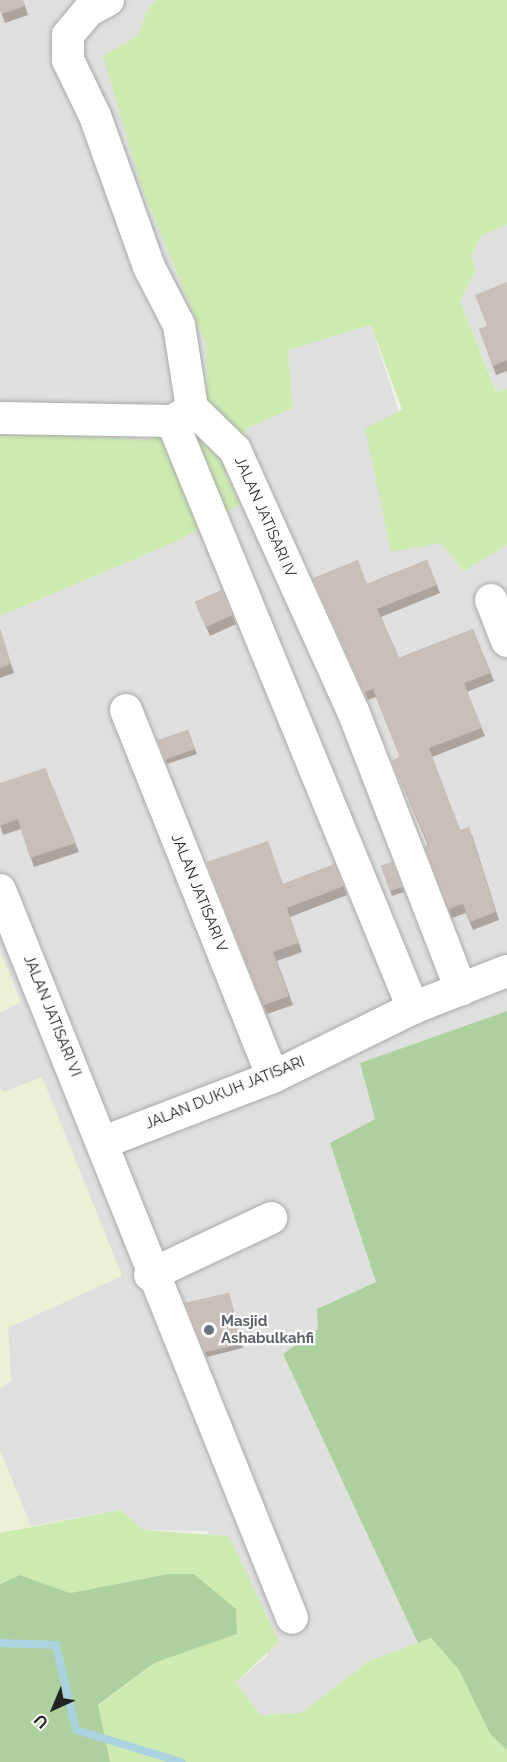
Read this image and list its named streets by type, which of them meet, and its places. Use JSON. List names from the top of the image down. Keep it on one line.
{"streets":{"street":["JALAN JATISARI IV","JALAN JATISARI V","JALAN JATISARI VI","JALAN DUKUH JATISARI"]},"crossings":[["JALAN JATISARI IV","JALAN DUKUH JATISARI"],["JALAN JATISARI V","JALAN DUKUH JATISARI"],["JALAN JATISARI VI","JALAN DUKUH JATISARI"]],"places":["Masjid Ashabulkahfi"],"north":"bottom left"}
